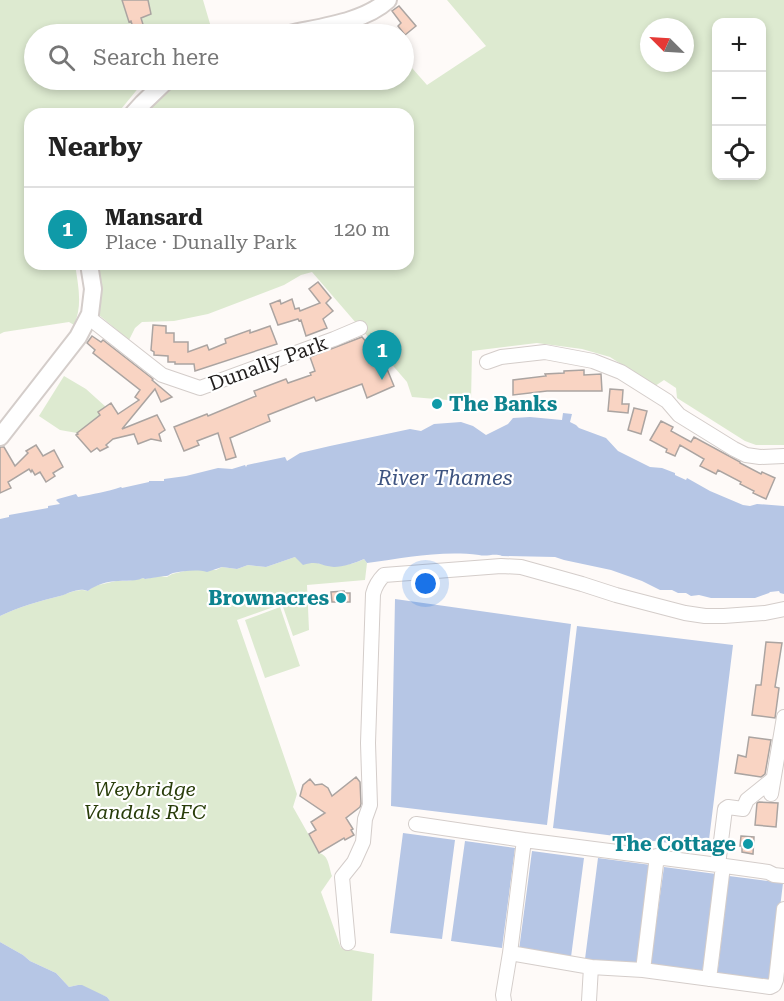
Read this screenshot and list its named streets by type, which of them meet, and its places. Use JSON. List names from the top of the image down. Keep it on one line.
{"streets":{"street":["Dunally Park"]},"water":["River Thames"],"parks":["Weybridge Vandals RFC"],"places":["The Banks","Brownacres","The Cottage"],"north":"top left","page":{"map_buttons":["+","−"],"search":"Search here","heading":"Nearby","list":[{"mark":"1","name":"Mansard","note":"Place · Dunally Park","value":"120 m"}],"pins":"1"}}
